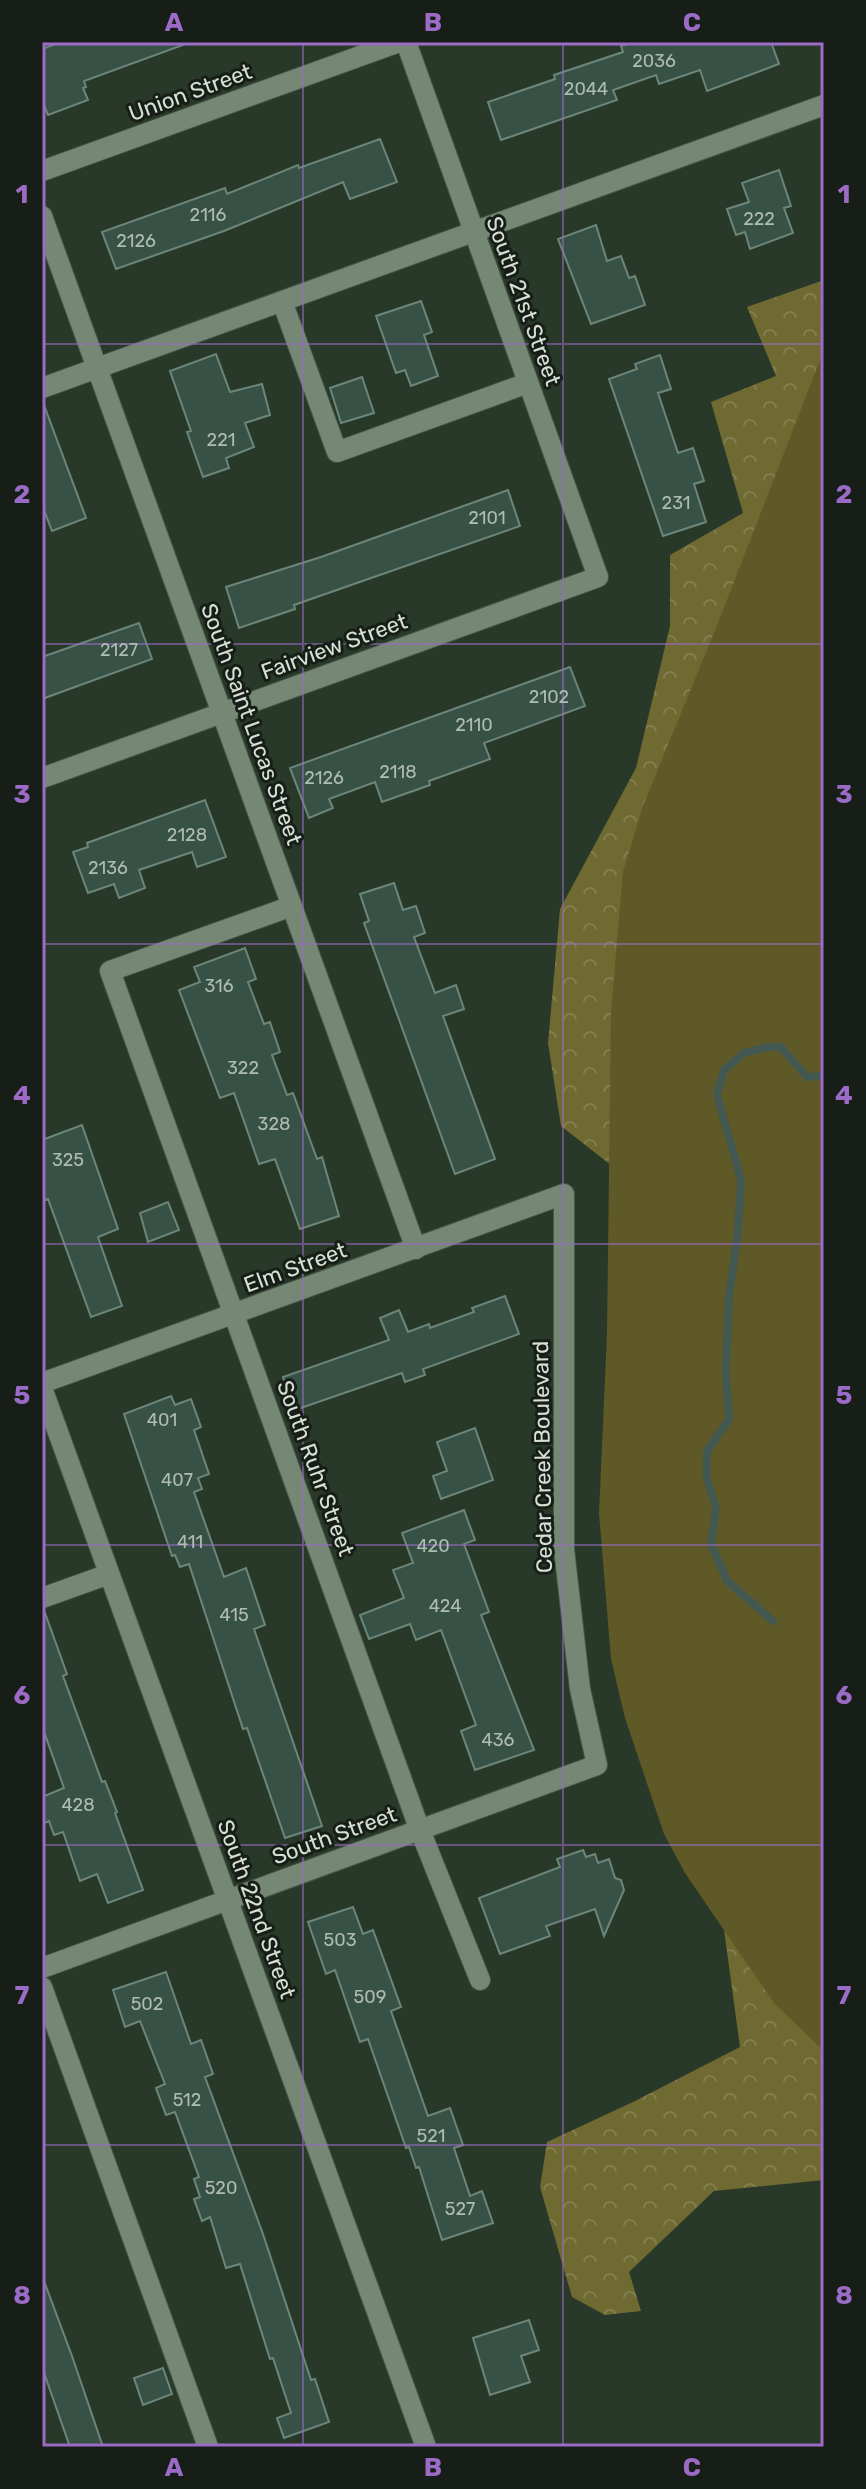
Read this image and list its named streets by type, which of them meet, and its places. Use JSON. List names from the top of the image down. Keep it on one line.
{"streets":{"street":["Union Street","South 21st Street","Fairview Street","South Saint Lucas Street","Elm Street","Cedar Creek Boulevard","South Ruhr Street","South Street","South 22nd Street"]},"crossings":[["South 21st Street","Fairview Street"],["Fairview Street","South Saint Lucas Street"],["South Saint Lucas Street","Elm Street"],["South Saint Lucas Street","South Ruhr Street"],["Elm Street","Cedar Creek Boulevard"],["Elm Street","South Ruhr Street"],["Elm Street","South 22nd Street"],["Cedar Creek Boulevard","South Street"],["South Ruhr Street","South Street"],["South Street","South 22nd Street"]],"house_numbers":["2036","2044","2116","222","2126","221","231","2101","2127","2102","2110","2118","2126","2128","2136","316","322","328","325","401","407","411","420","424","415","436","428","503","509","502","512","521","520","527"],"grid":{"columns":["A","B","C"],"rows":["1","2","3","4","5","6","7","8"]}}
